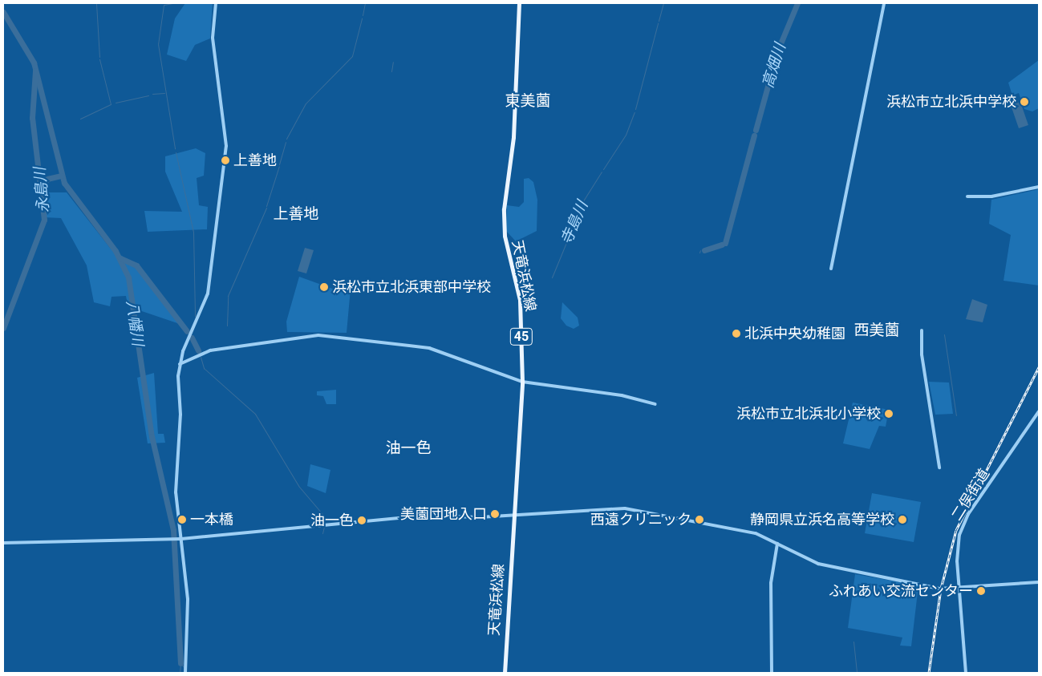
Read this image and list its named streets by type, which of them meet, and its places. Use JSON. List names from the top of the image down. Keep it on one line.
{"streets":{"main road":["天竜浜松線","45"],"street":["二俣街道"]},"districts":["東美薗","上善地","西美薗","油一色"],"water":["高畑川","永島川","寺島川","八幡川"],"places":["浜松市立北浜中学校","上善地","浜松市立北浜東部中学校","北浜中央幼稚園","浜松市立北浜北小学校","美薗団地入口","一本橋","西遠クリニック","静岡県立浜名高等学校","油一色","ふれあい交流センター"]}
